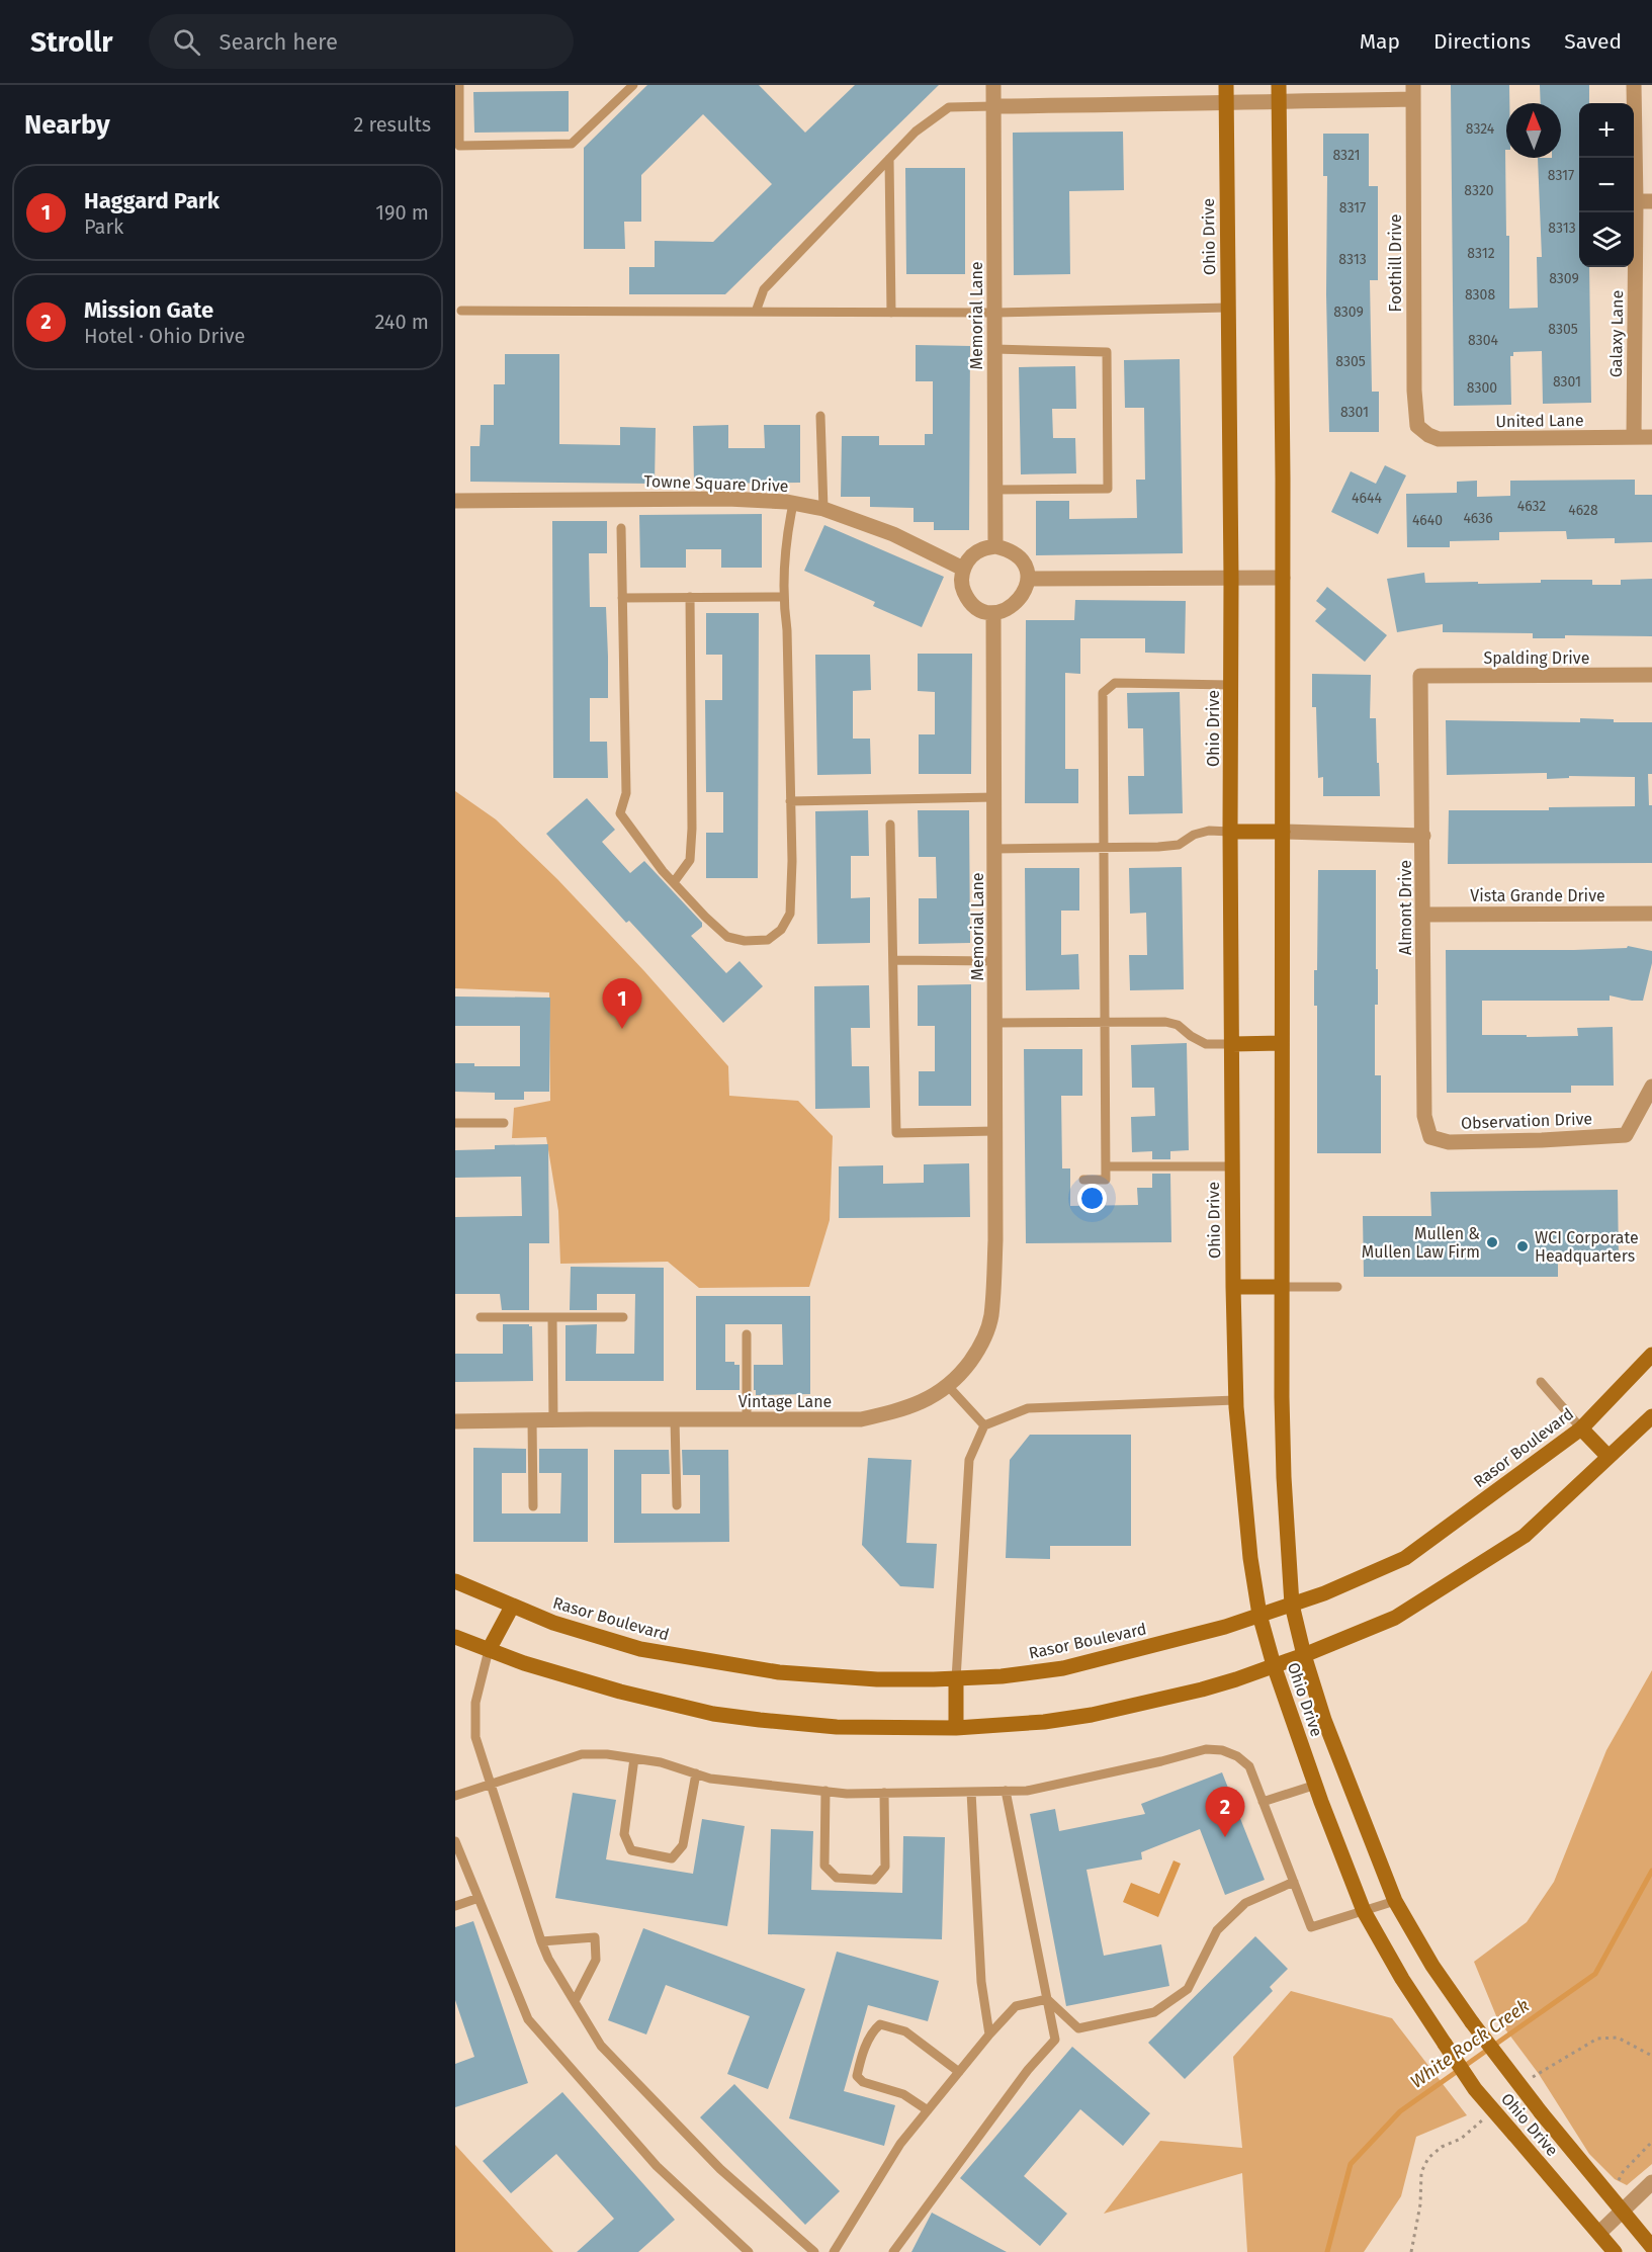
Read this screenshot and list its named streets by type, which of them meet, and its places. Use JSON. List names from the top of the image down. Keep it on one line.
{"streets":{"main road":["Ohio Drive","Rasor Boulevard"],"street":["Foothill Drive","Memorial Lane","Galaxy Lane","United Lane","Towne Square Drive","Spalding Drive","Vista Grande Drive","Almont Drive","Observation Drive","Vintage Lane"]},"crossings":[["Ohio Drive","Rasor Boulevard"],["Foothill Drive","United Lane"],["Memorial Lane","Towne Square Drive"],["Memorial Lane","Vintage Lane"],["Galaxy Lane","United Lane"],["Spalding Drive","Almont Drive"],["Vista Grande Drive","Almont Drive"],["Almont Drive","Observation Drive"]],"water":["White Rock Creek"],"places":["Mullen & Mullen Law Firm","WCI Corporate Headquarters"],"house_numbers":["8324","8321","8317","8320","8317","8313","8312","8313","8309","8308","8309","8305","8304","8305","8301","8300","8301","4644","4632","4628","4636","4640"],"north":"top","page":{"header":"Strollr","search":"Search here","nav":["Map","Directions","Saved"],"heading":["Nearby","2 results"],"map_buttons":["+","−"],"list":[{"mark":"1","name":"Haggard Park","note":"Park","value":"190 m"},{"mark":"2","name":"Mission Gate","note":"Hotel · Ohio Drive","value":"240 m"}],"pins":["1","2"]}}
